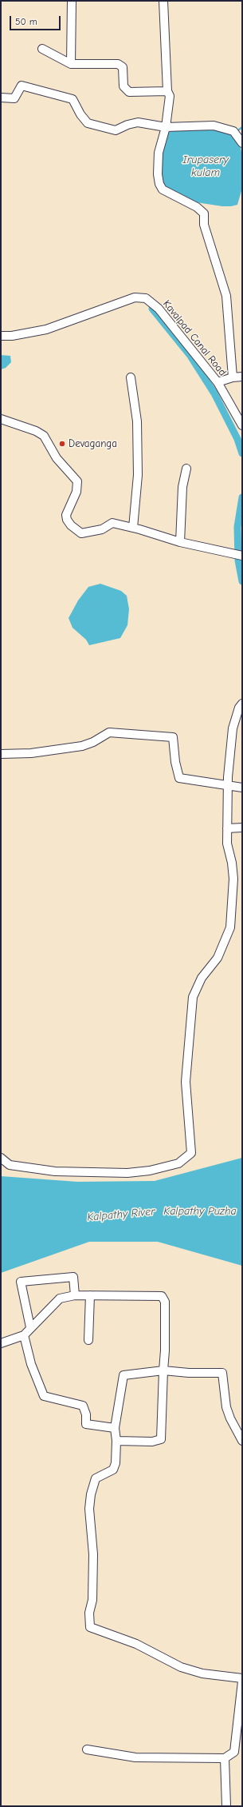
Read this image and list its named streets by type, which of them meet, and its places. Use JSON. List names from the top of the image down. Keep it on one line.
{"streets":{"street":["Kavalpad Canal Road"]},"water":["Irupasery kulam","Kalpathy Puzha","Kalpathy River"],"places":["Devaganga"],"scale_bar":"50 m"}
